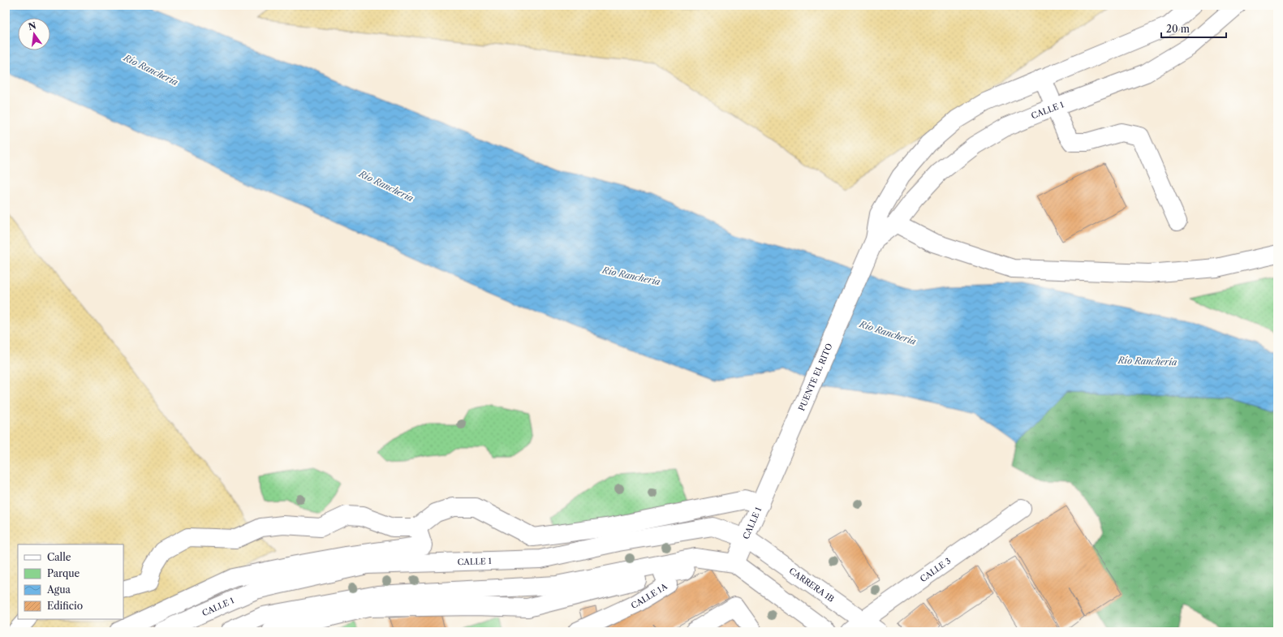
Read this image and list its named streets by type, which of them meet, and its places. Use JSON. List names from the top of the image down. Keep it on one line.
{"streets":{"street":["CALLE 1","PUENTE EL RITO","CALLE 3","CARRERA 1B","CALLE 1A"]},"crossings":[["CALLE 1","PUENTE EL RITO"],["CALLE 1","CARRERA 1B"],["CALLE 3","CARRERA 1B"]],"water":["Río Ranchería"],"legend":["Calle","Parque","Agua","Edificio"],"scale_bar":"20 m","north":"top"}
